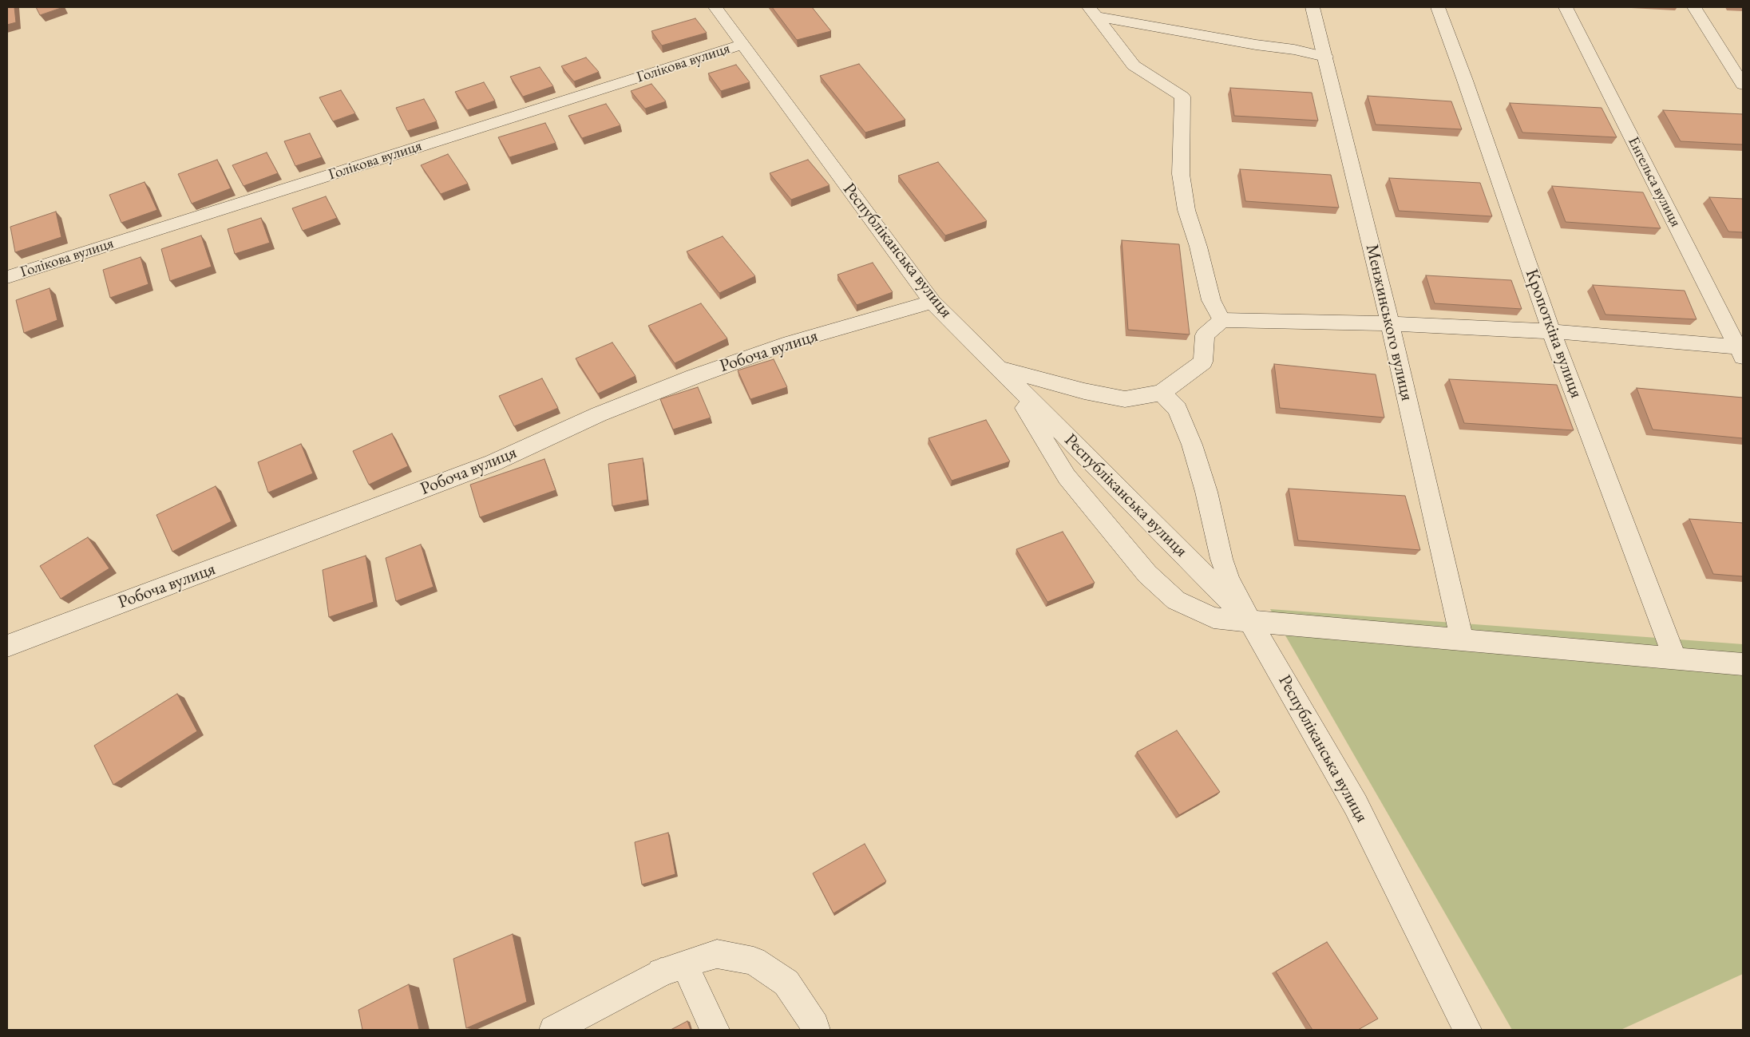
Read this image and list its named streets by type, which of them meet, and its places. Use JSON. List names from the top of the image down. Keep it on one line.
{"streets":{"street":["Голікова вулиця","Енгельса вулиця","Республіканська вулиця","Менжинського вулиця","Кропоткіна вулиця","Робоча вулиця"]},"crossings":[["Голікова вулиця","Республіканська вулиця"],["Республіканська вулиця","Робоча вулиця"]]}
